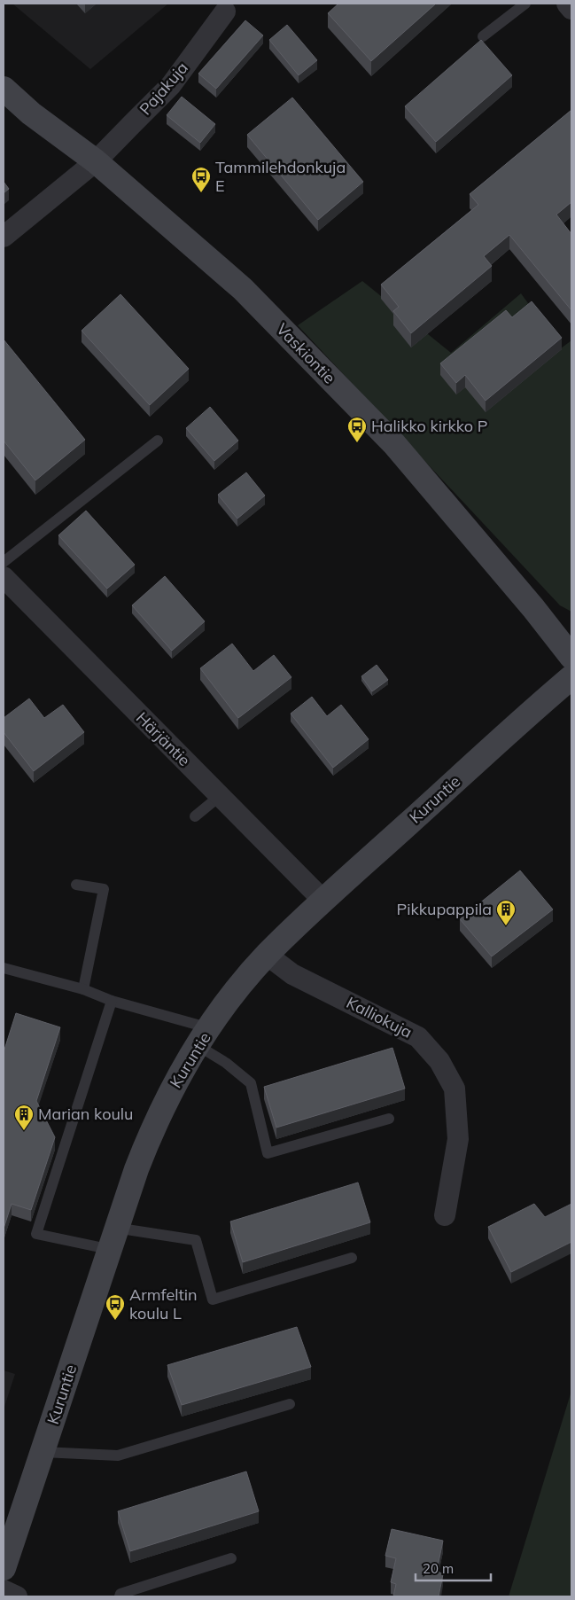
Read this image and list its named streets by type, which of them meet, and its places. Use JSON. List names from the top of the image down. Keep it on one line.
{"streets":{"street":["Pajakuja","Vaskiontie","Härjäntie","Kuruntie","Kalliokuja"]},"crossings":[["Pajakuja","Vaskiontie"],["Härjäntie","Kuruntie"],["Kuruntie","Kalliokuja"]],"places":{"bus stop":["Tammilehdonkuja E","Halikko kirkko P","Armfeltin koulu L"],"building":["Pikkupappila","Marian koulu"]},"scale_bar":"20 m"}
